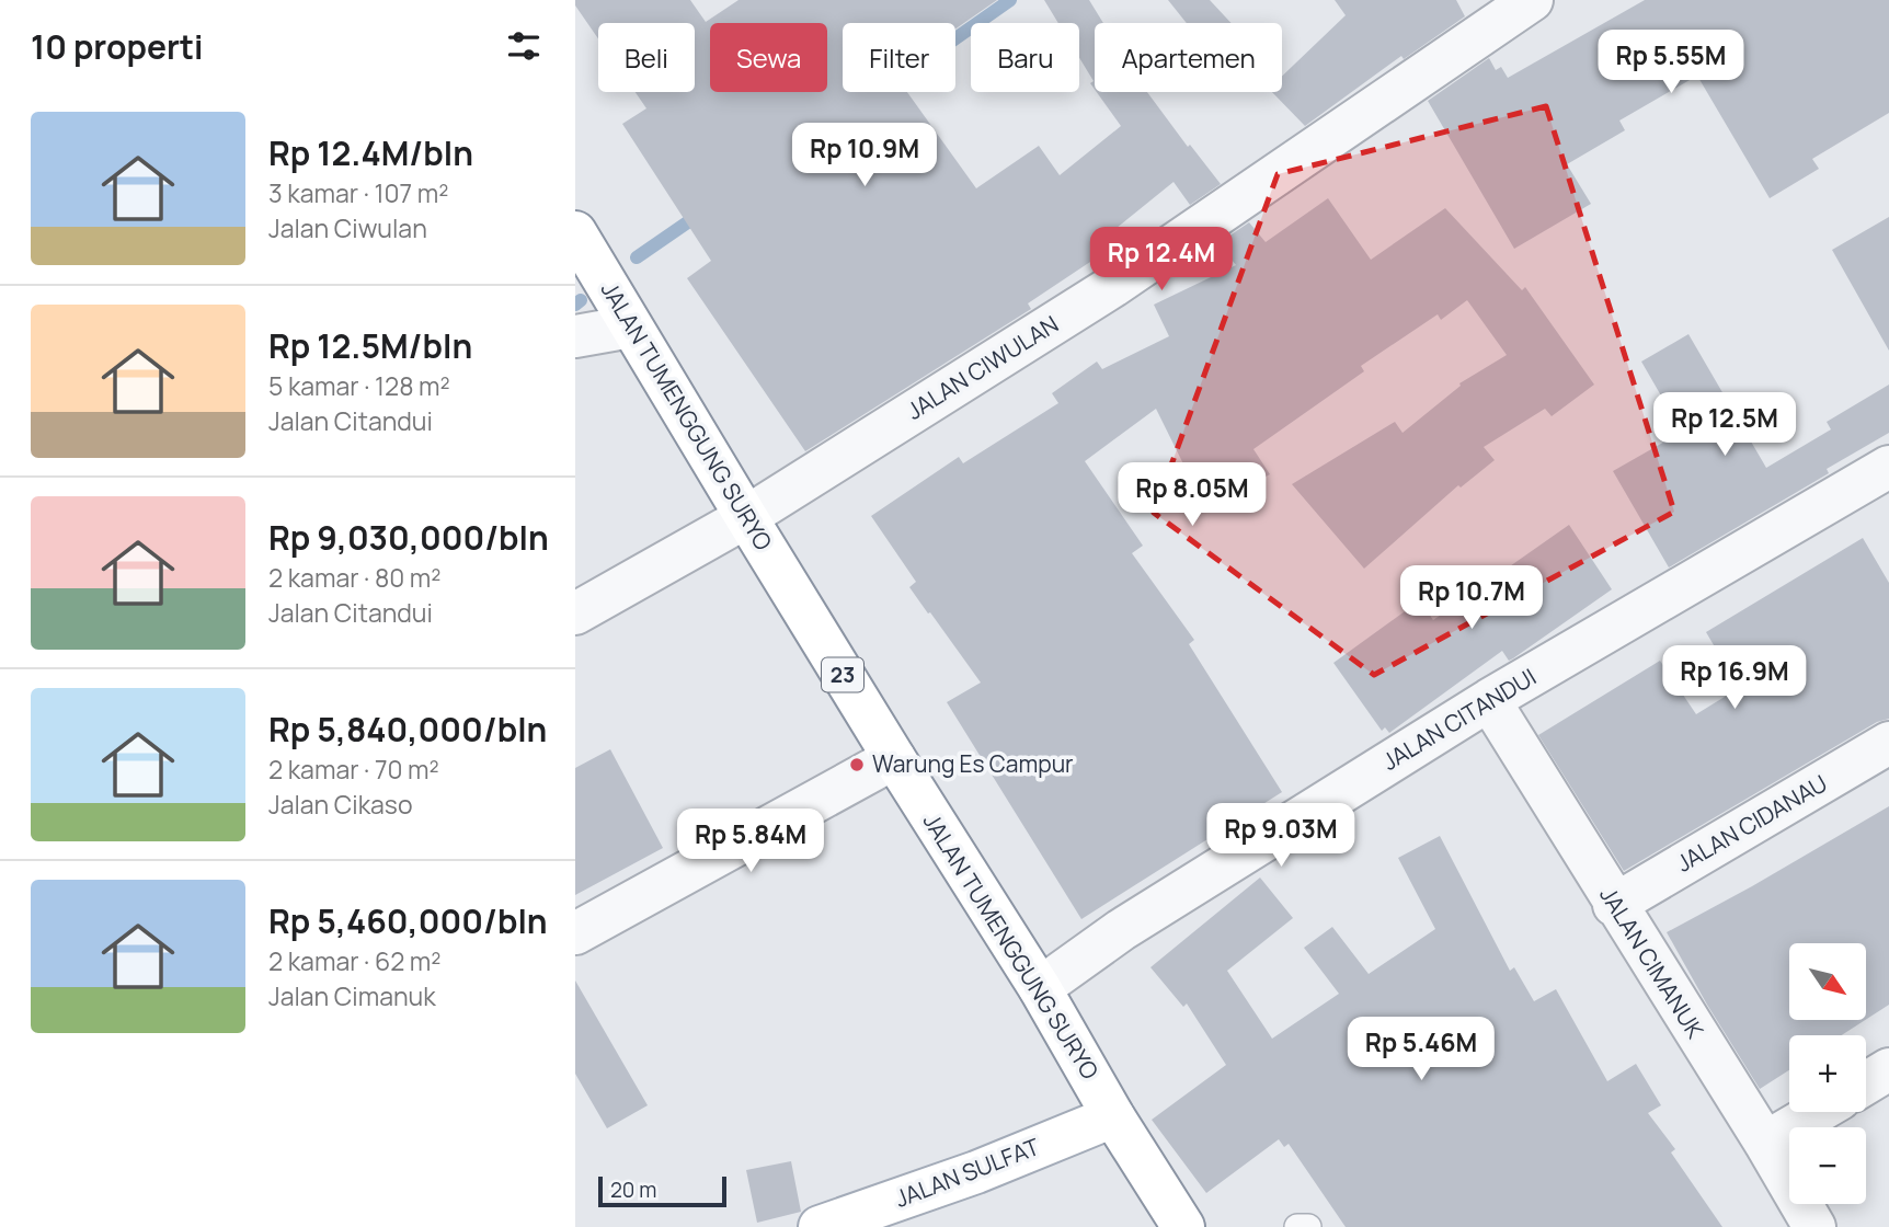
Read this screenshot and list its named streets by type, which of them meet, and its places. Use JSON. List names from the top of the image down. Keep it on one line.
{"streets":{"main road":["JALAN TUMENGGUNG SURYO","23","JALAN SULFAT"],"street":["JALAN CIWULAN","JALAN CITANDUI","JALAN CIDANAU","JALAN CIMANUK"]},"crossings":[["JALAN CIWULAN","JALAN TUMENGGUNG SURYO"],["JALAN TUMENGGUNG SURYO","JALAN CITANDUI"],["JALAN TUMENGGUNG SURYO","JALAN SULFAT"],["JALAN CITANDUI","JALAN CIMANUK"],["JALAN CIDANAU","JALAN CIMANUK"]],"places":["Warung Es Campur"],"scale_bar":"20 m","north":"bottom right","page":{"heading":"10 properti","chip":["Beli","Sewa","Filter","Baru","Apartemen"],"price":["Rp 5.55M","Rp 10.9M","Rp 12.4M","Rp 12.5M","Rp 8.05M","Rp 10.7M","Rp 16.9M","Rp 9.03M","Rp 5.84M","Rp 5.46M"],"list":[{"name":"Rp 12.4M/bln","note":"3 kamar · 107 m² · Jalan Ciwulan"},{"name":"Rp 12.5M/bln","note":"5 kamar · 128 m² · Jalan Citandui"},{"name":"Rp 9,030,000/bln","note":"2 kamar · 80 m² · Jalan Citandui"},{"name":"Rp 5,840,000/bln","note":"2 kamar · 70 m² · Jalan Cikaso"},{"name":"Rp 5,460,000/bln","note":"2 kamar · 62 m² · Jalan Cimanuk"}],"map_buttons":["+","−"],"scale":"20 m"}}
